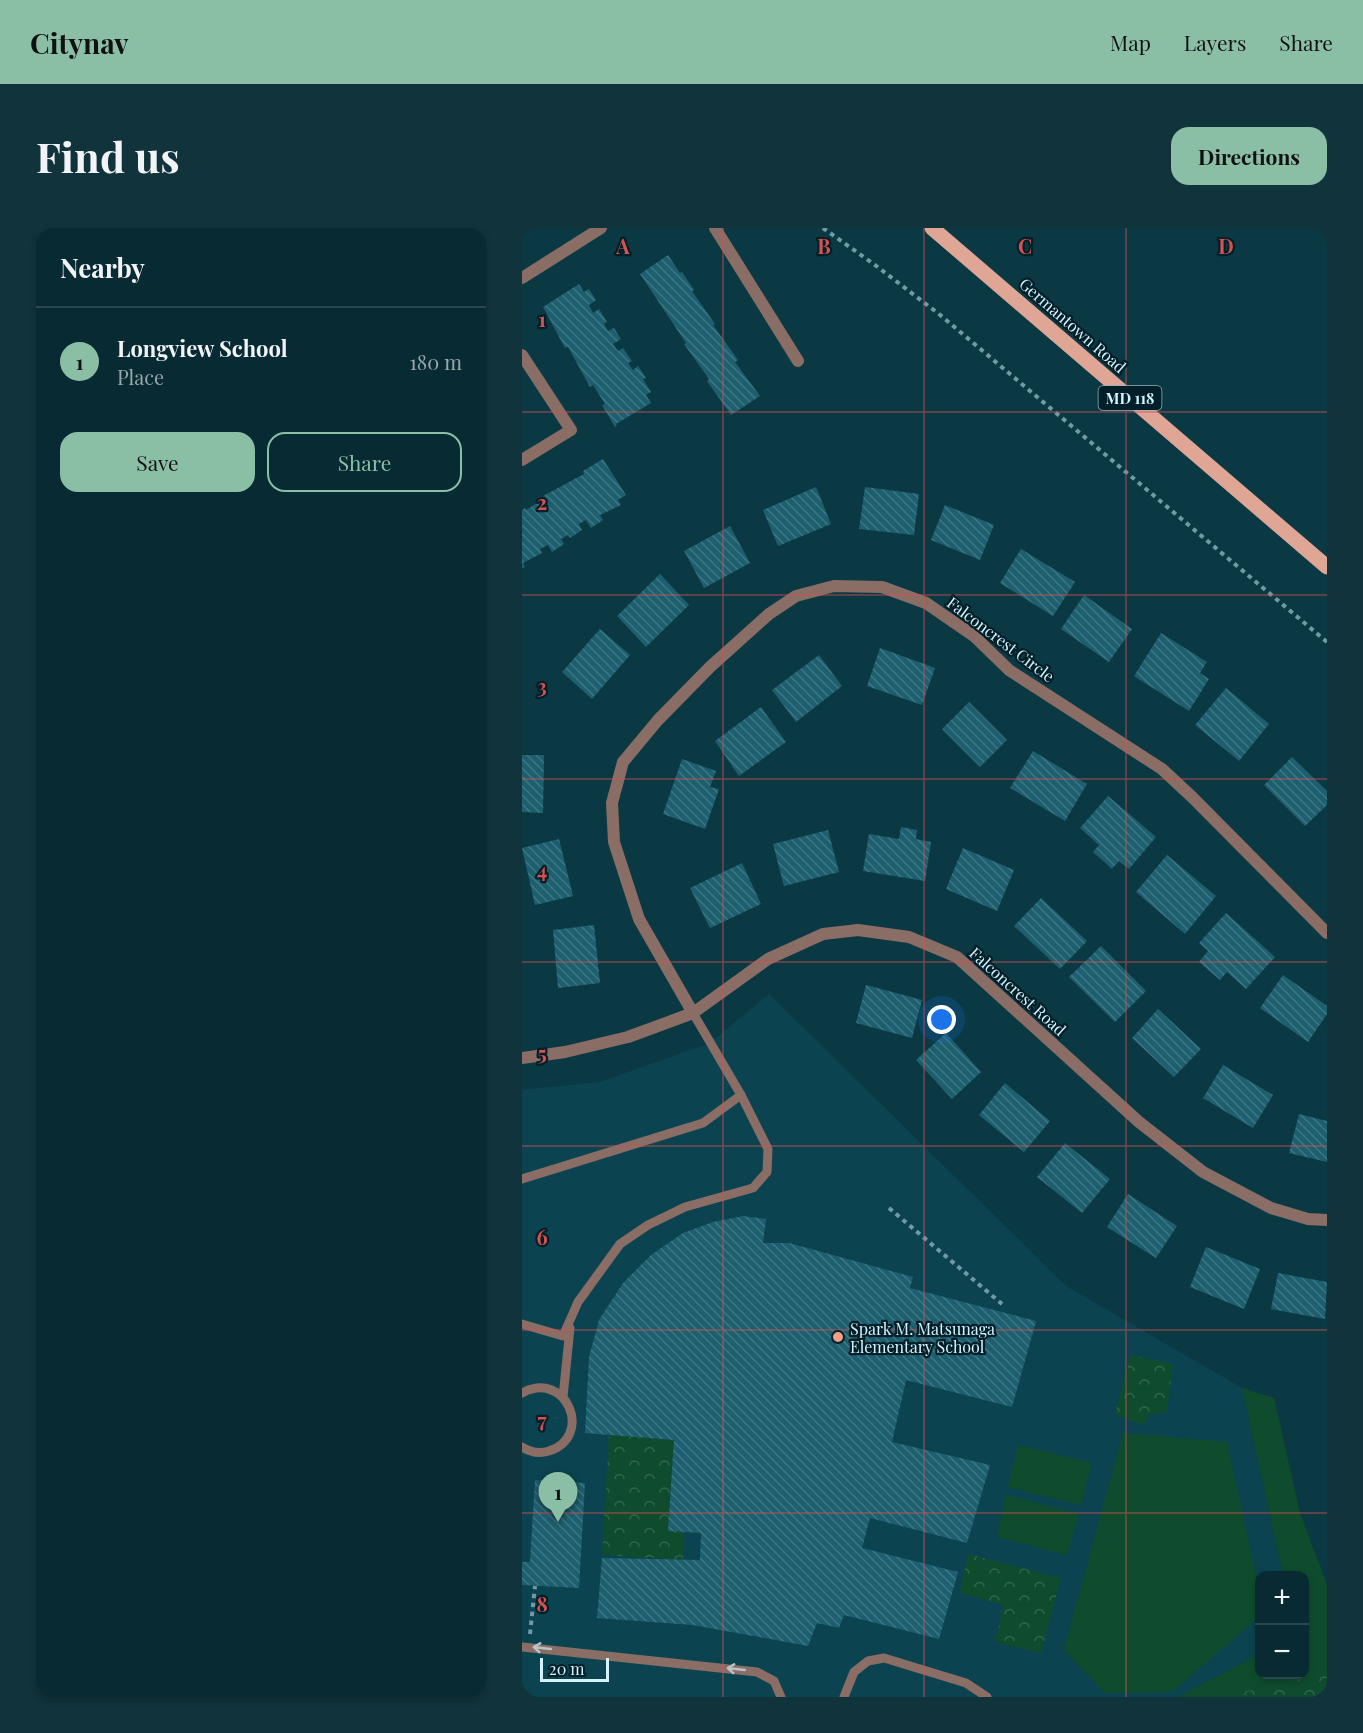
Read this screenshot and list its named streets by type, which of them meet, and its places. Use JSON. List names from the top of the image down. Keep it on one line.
{"streets":{"main road":["Germantown Road","MD 118"],"street":["Falconcrest Circle","Falconcrest Road"]},"crossings":[["Falconcrest Circle","Falconcrest Road"]],"places":["Spark M. Matsunaga Elementary School"],"scale_bar":"20 m","page":{"header":"Citynav","nav":["Map","Layers","Share"],"buttons":["Directions",["Save","Share"]],"title":"Find us","heading":"Nearby","list":[{"mark":"1","name":"Longview School","note":"Place","value":"180 m"}],"pins":"1","map_buttons":["+","−"],"scale":"20 m"},"grid":{"columns":["A","B","C","D"],"rows":["1","2","3","4","5","6","7","8"]}}
